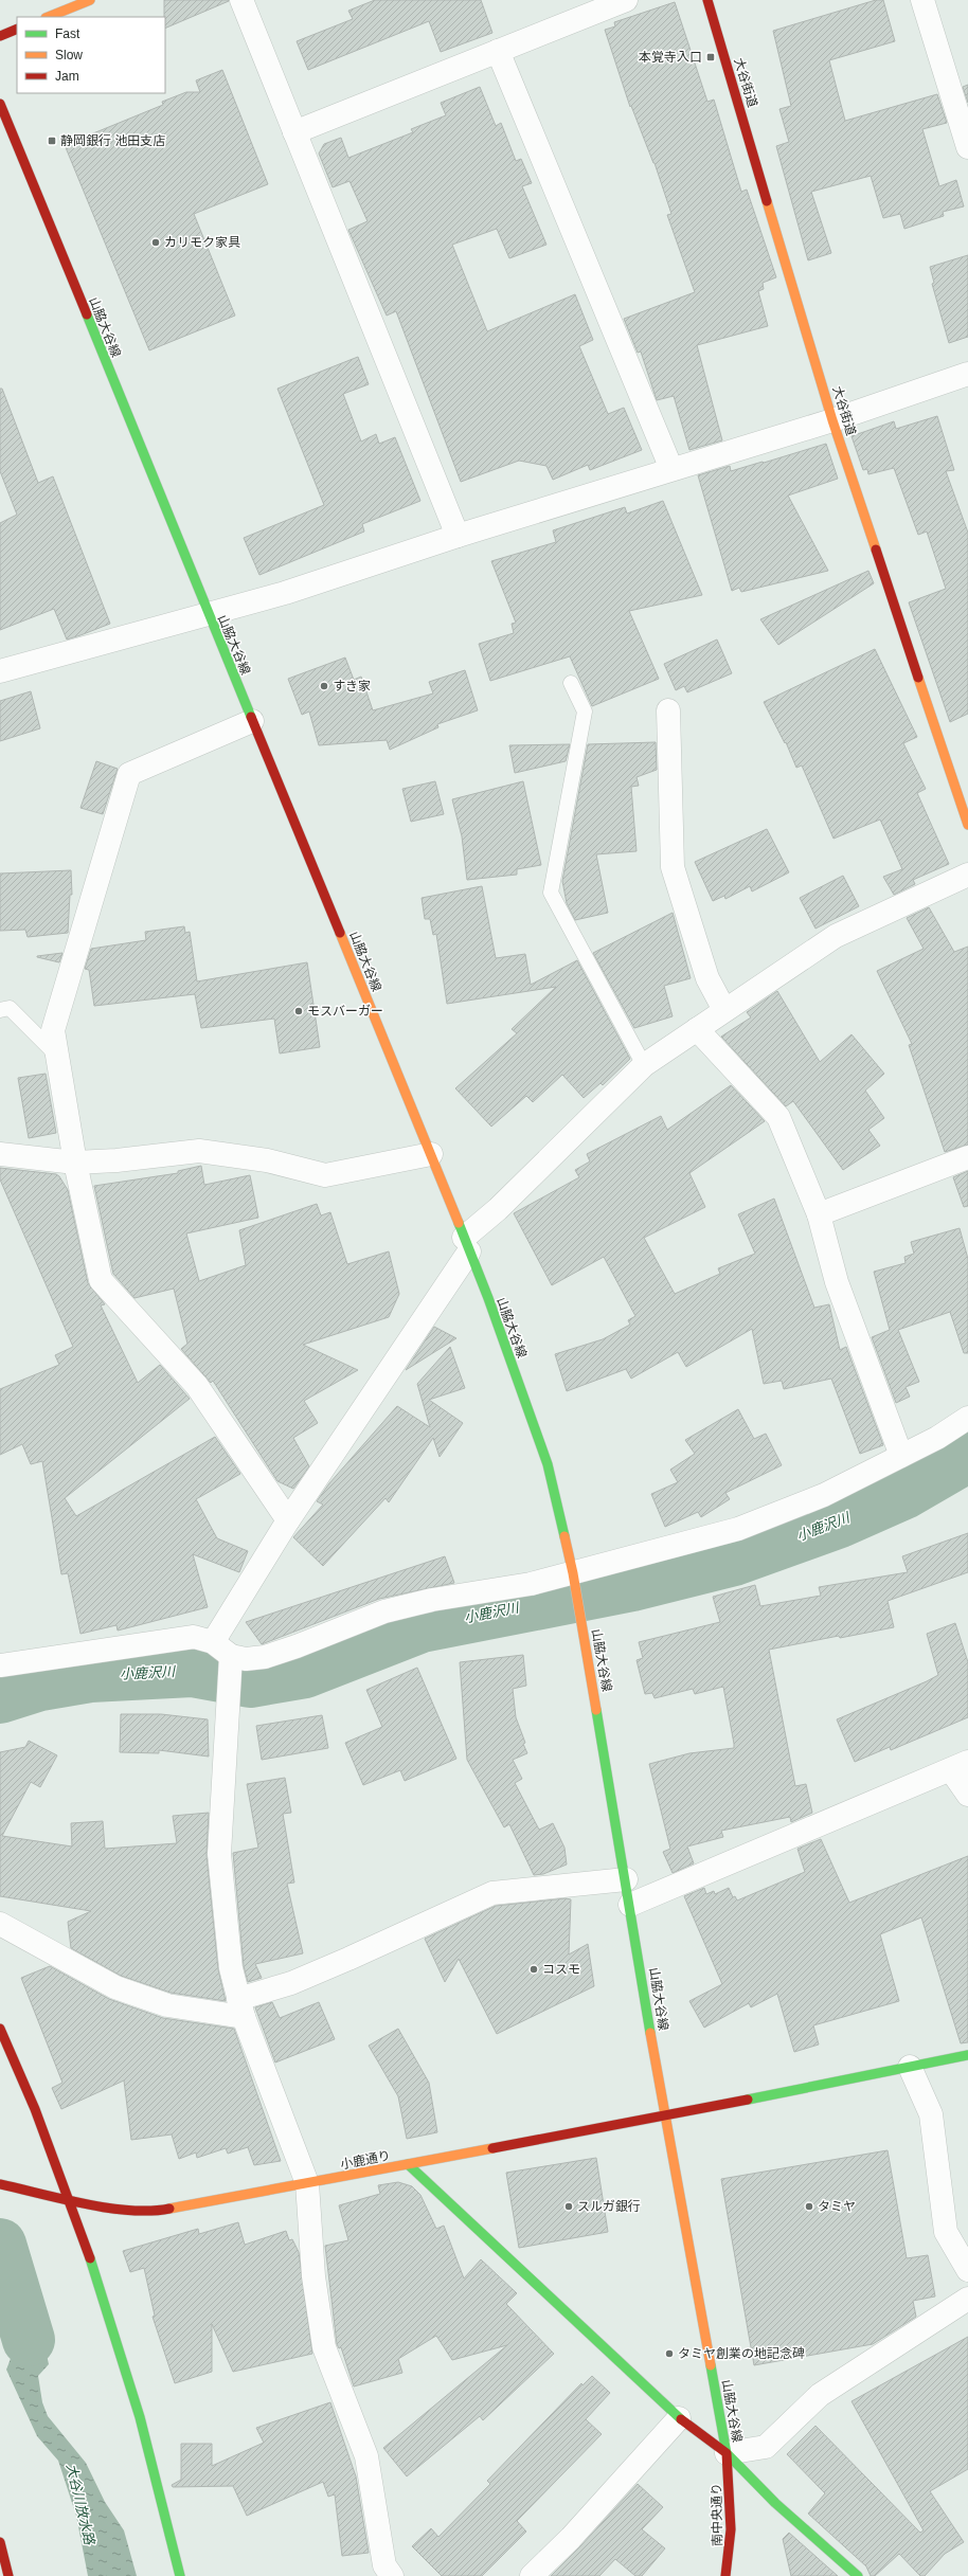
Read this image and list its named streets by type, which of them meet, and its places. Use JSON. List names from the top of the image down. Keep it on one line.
{"streets":{"street":["大谷街道","山脇大谷線","小鹿通り","南中央通り"]},"crossings":[["山脇大谷線","小鹿通り"],["山脇大谷線","南中央通り"]],"water":["小鹿沢川","大谷川放水路"],"places":{"transit":["本覚寺入口","静岡銀行 池田支店"],"other":["カリモク家具","すき家","モスバーガー","コスモ","スルガ銀行","タミヤ","タミヤ創業の地記念碑"]},"legend":["Fast","Slow","Jam"]}
